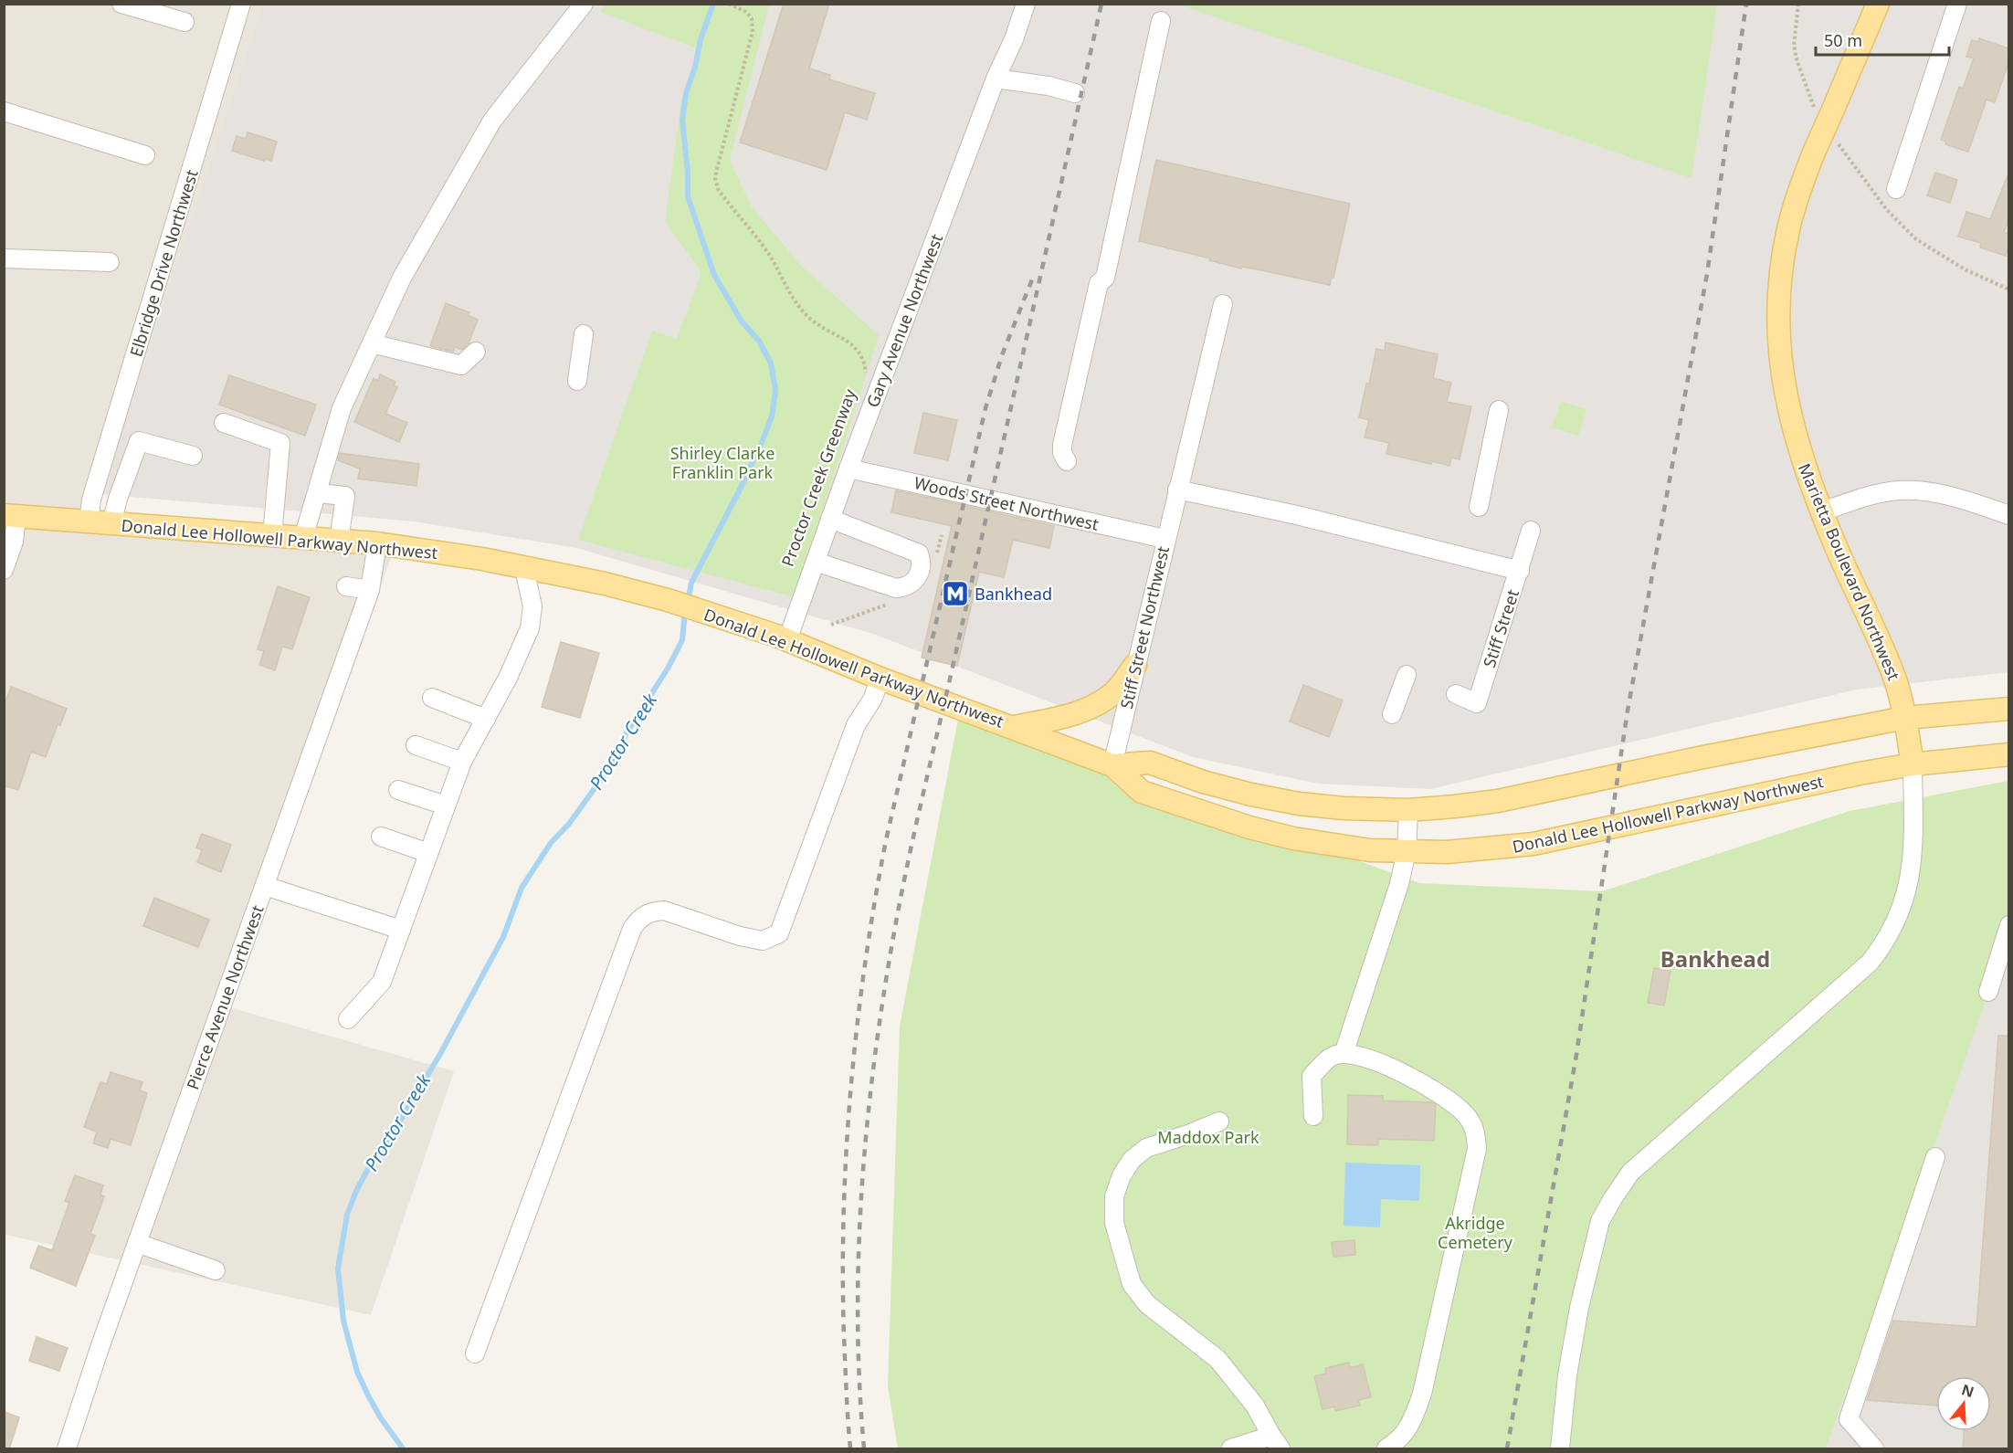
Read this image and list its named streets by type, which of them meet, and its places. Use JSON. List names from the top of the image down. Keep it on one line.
{"streets":{"main road":["Donald Lee Hollowell Parkway Northwest","Marietta Boulevard Northwest"],"street":["Elbridge Drive Northwest","Gary Avenue Northwest","Woods Street Northwest","Stiff Street Northwest","Stiff Street","Pierce Avenue Northwest"],"path":["Proctor Creek Greenway"]},"crossings":[["Elbridge Drive Northwest","Donald Lee Hollowell Parkway Northwest"],["Gary Avenue Northwest","Woods Street Northwest"],["Gary Avenue Northwest","Donald Lee Hollowell Parkway Northwest"],["Woods Street Northwest","Stiff Street Northwest"],["Donald Lee Hollowell Parkway Northwest","Marietta Boulevard Northwest"],["Donald Lee Hollowell Parkway Northwest","Stiff Street Northwest"],["Donald Lee Hollowell Parkway Northwest","Pierce Avenue Northwest"]],"districts":["Bankhead"],"water":["Proctor Creek"],"parks":["Shirley Clarke Franklin Park","Maddox Park","Akridge Cemetery"],"places":{"metro station":["Bankhead"]},"scale_bar":"50 m","north":"top"}
